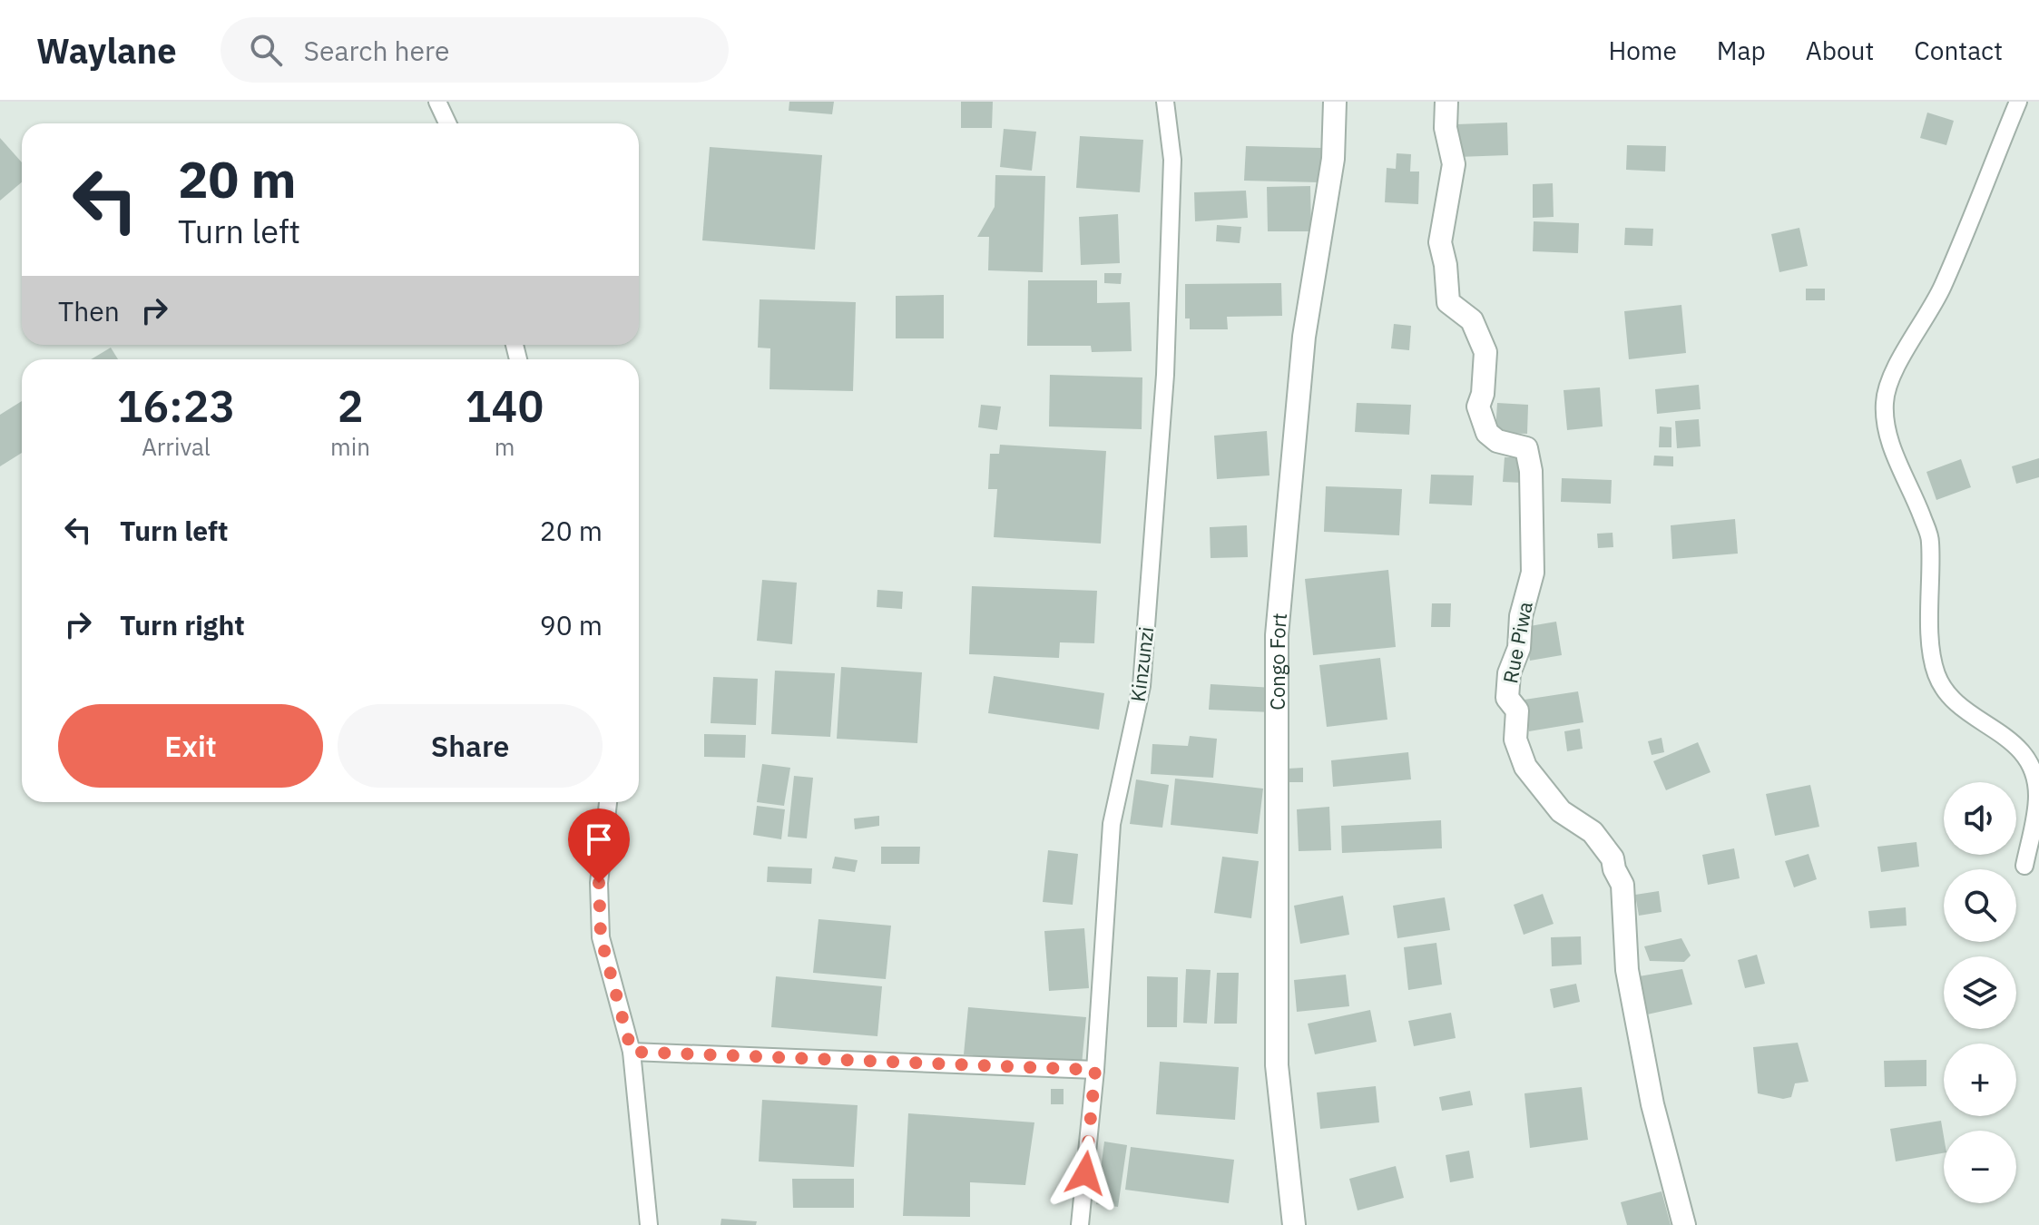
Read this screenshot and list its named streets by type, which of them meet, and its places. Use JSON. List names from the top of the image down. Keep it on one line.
{"streets":{"street":["Rue Piwa","Congo Fort"],"lane":["Kinzunzi"]},"page":{"header":"Waylane","search":"Search here","nav":["Home","Map","About","Contact"],"turn":["20 m","Turn left"],"then":"Then","eta":["16:23","Arrival","2","min","140","m"],"list":[{"name":"Turn left","value":"20 m"},{"name":"Turn right","value":"90 m"}],"buttons":["Exit","Share"],"map_buttons":["+","−"]}}
